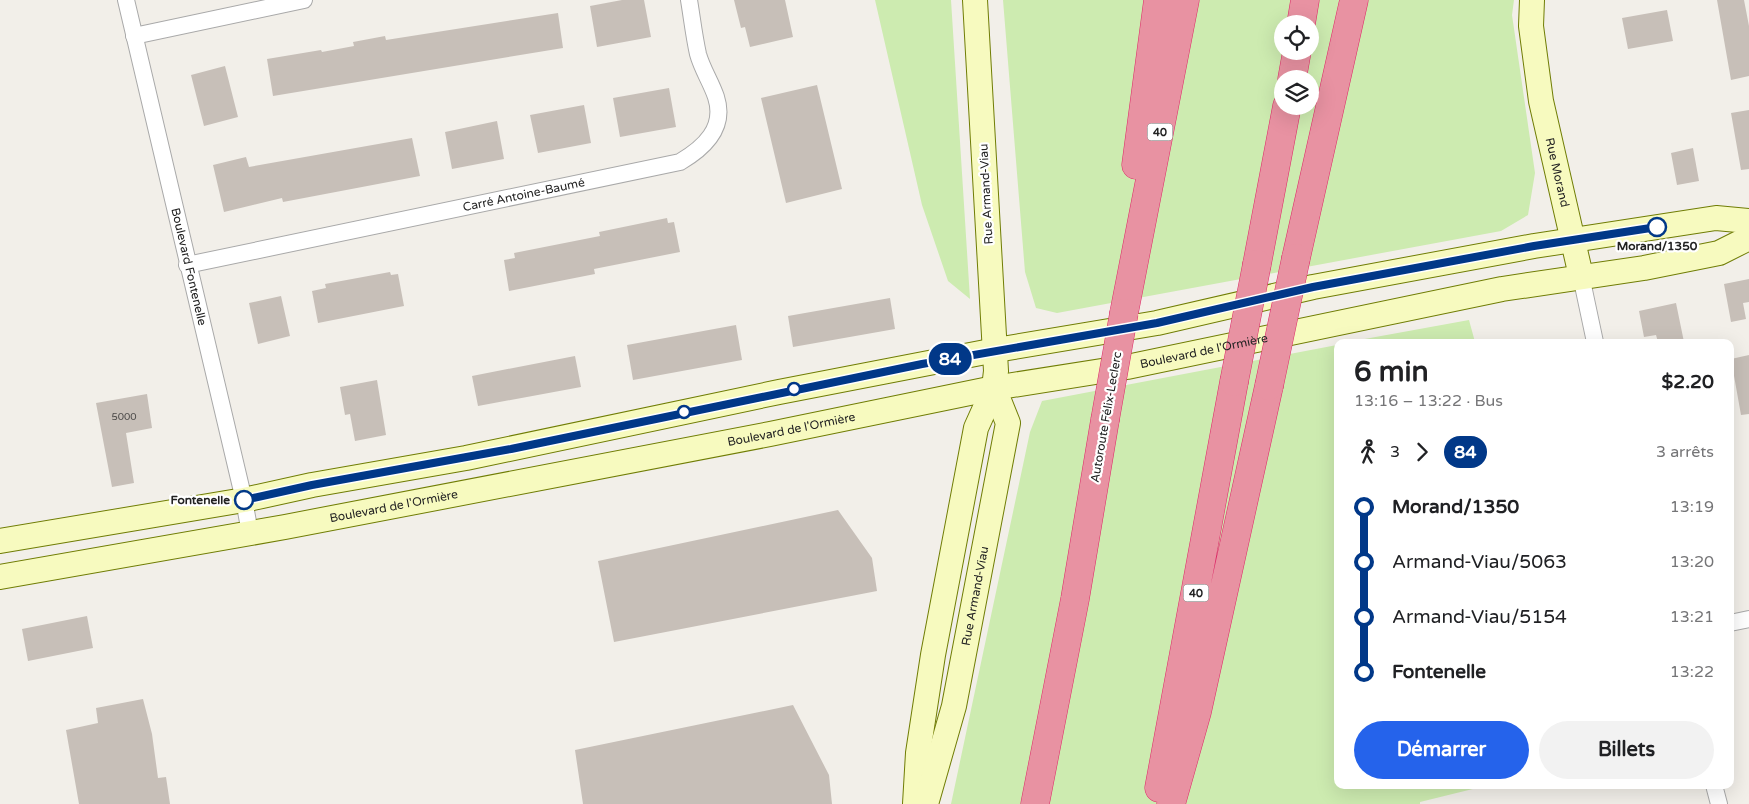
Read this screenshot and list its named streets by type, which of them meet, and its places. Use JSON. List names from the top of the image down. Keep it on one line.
{"streets":{"highway":["40","Autoroute Félix-Leclerc"],"main road":["Rue Morand","Rue Armand-Viau","Boulevard de l'Ormière"],"street":["Carré Antoine-Baumé","Boulevard Fontenelle"]},"crossings":[["Rue Morand","Boulevard de l'Ormière"],["Rue Armand-Viau","Boulevard de l'Ormière"],["Carré Antoine-Baumé","Boulevard Fontenelle"],["Boulevard Fontenelle","Boulevard de l'Ormière"]],"places":["Morand/1350","Fontenelle"],"lines":["bus line 84"],"house_numbers":["5000"],"page":{"on_map":"84","heading":["6 min","13:16 – 13:22 · Bus","$2.20"],"legs":["3","84","3 arrêts"],"list":[{"name":"Morand/1350","value":"13:19"},{"name":"Armand-Viau/5063","value":"13:20"},{"name":"Armand-Viau/5154","value":"13:21"},{"name":"Fontenelle","value":"13:22"}],"buttons":["Démarrer","Billets"]}}
